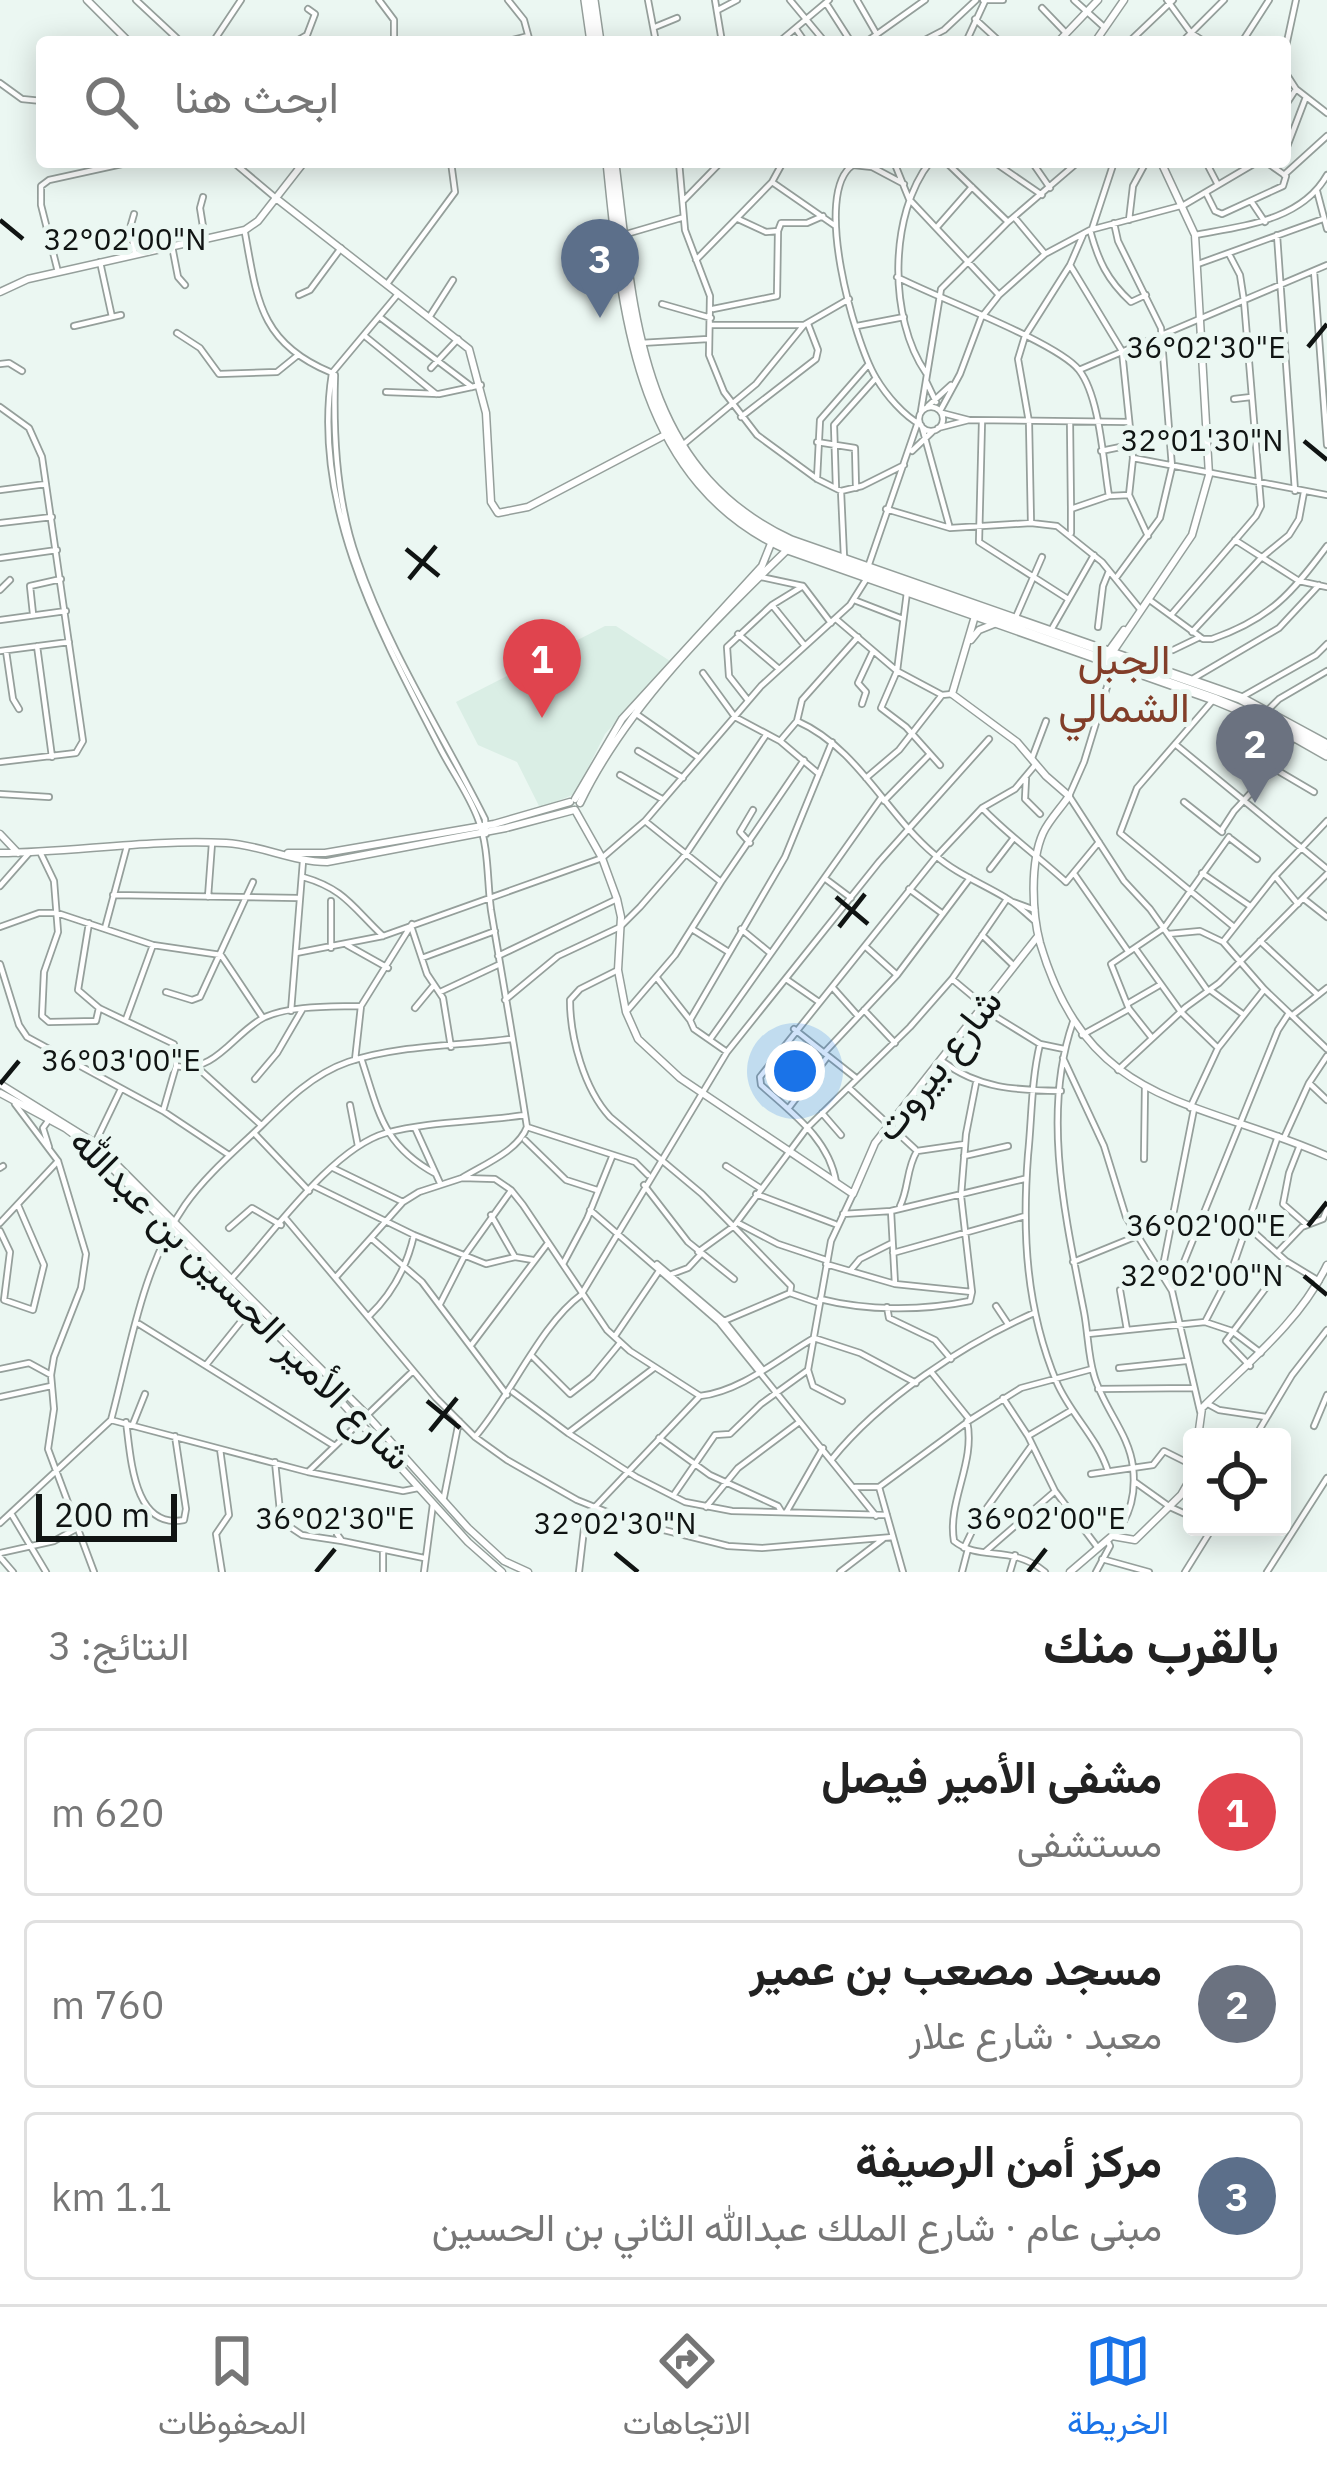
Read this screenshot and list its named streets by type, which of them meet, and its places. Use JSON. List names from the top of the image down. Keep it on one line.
{"streets":{"street":["شارع بيروت","شارع الأمير الحسين بن عبدالله"]},"districts":["الجبل الشمالي"],"scale_bar":"200 m","page":{"search":"ابحث هنا","pins":["3","1","2"],"scale":"200 m","heading":["بالقرب منك","النتائج: 3"],"list":[{"mark":"1","name":"مشفى الأمير فيصل","note":"مستشفى","value":"620 m"},{"mark":"2","name":"مسجد مصعب بن عمير","note":"معبد · شارع علار","value":"760 m"},{"mark":"3","name":"مركز أمن الرصيفة","note":"مبنى عام · شارع الملك عبدالله الثاني بن الحسين","value":"1.1 km"}],"nav":["الخريطة","الاتجاهات","المحفوظات"]},"coordinates":["32°02'00\"N","36°02'30\"E","32°01'30\"N","36°03'00\"E","36°02'00\"E","32°02'30\"N"]}
